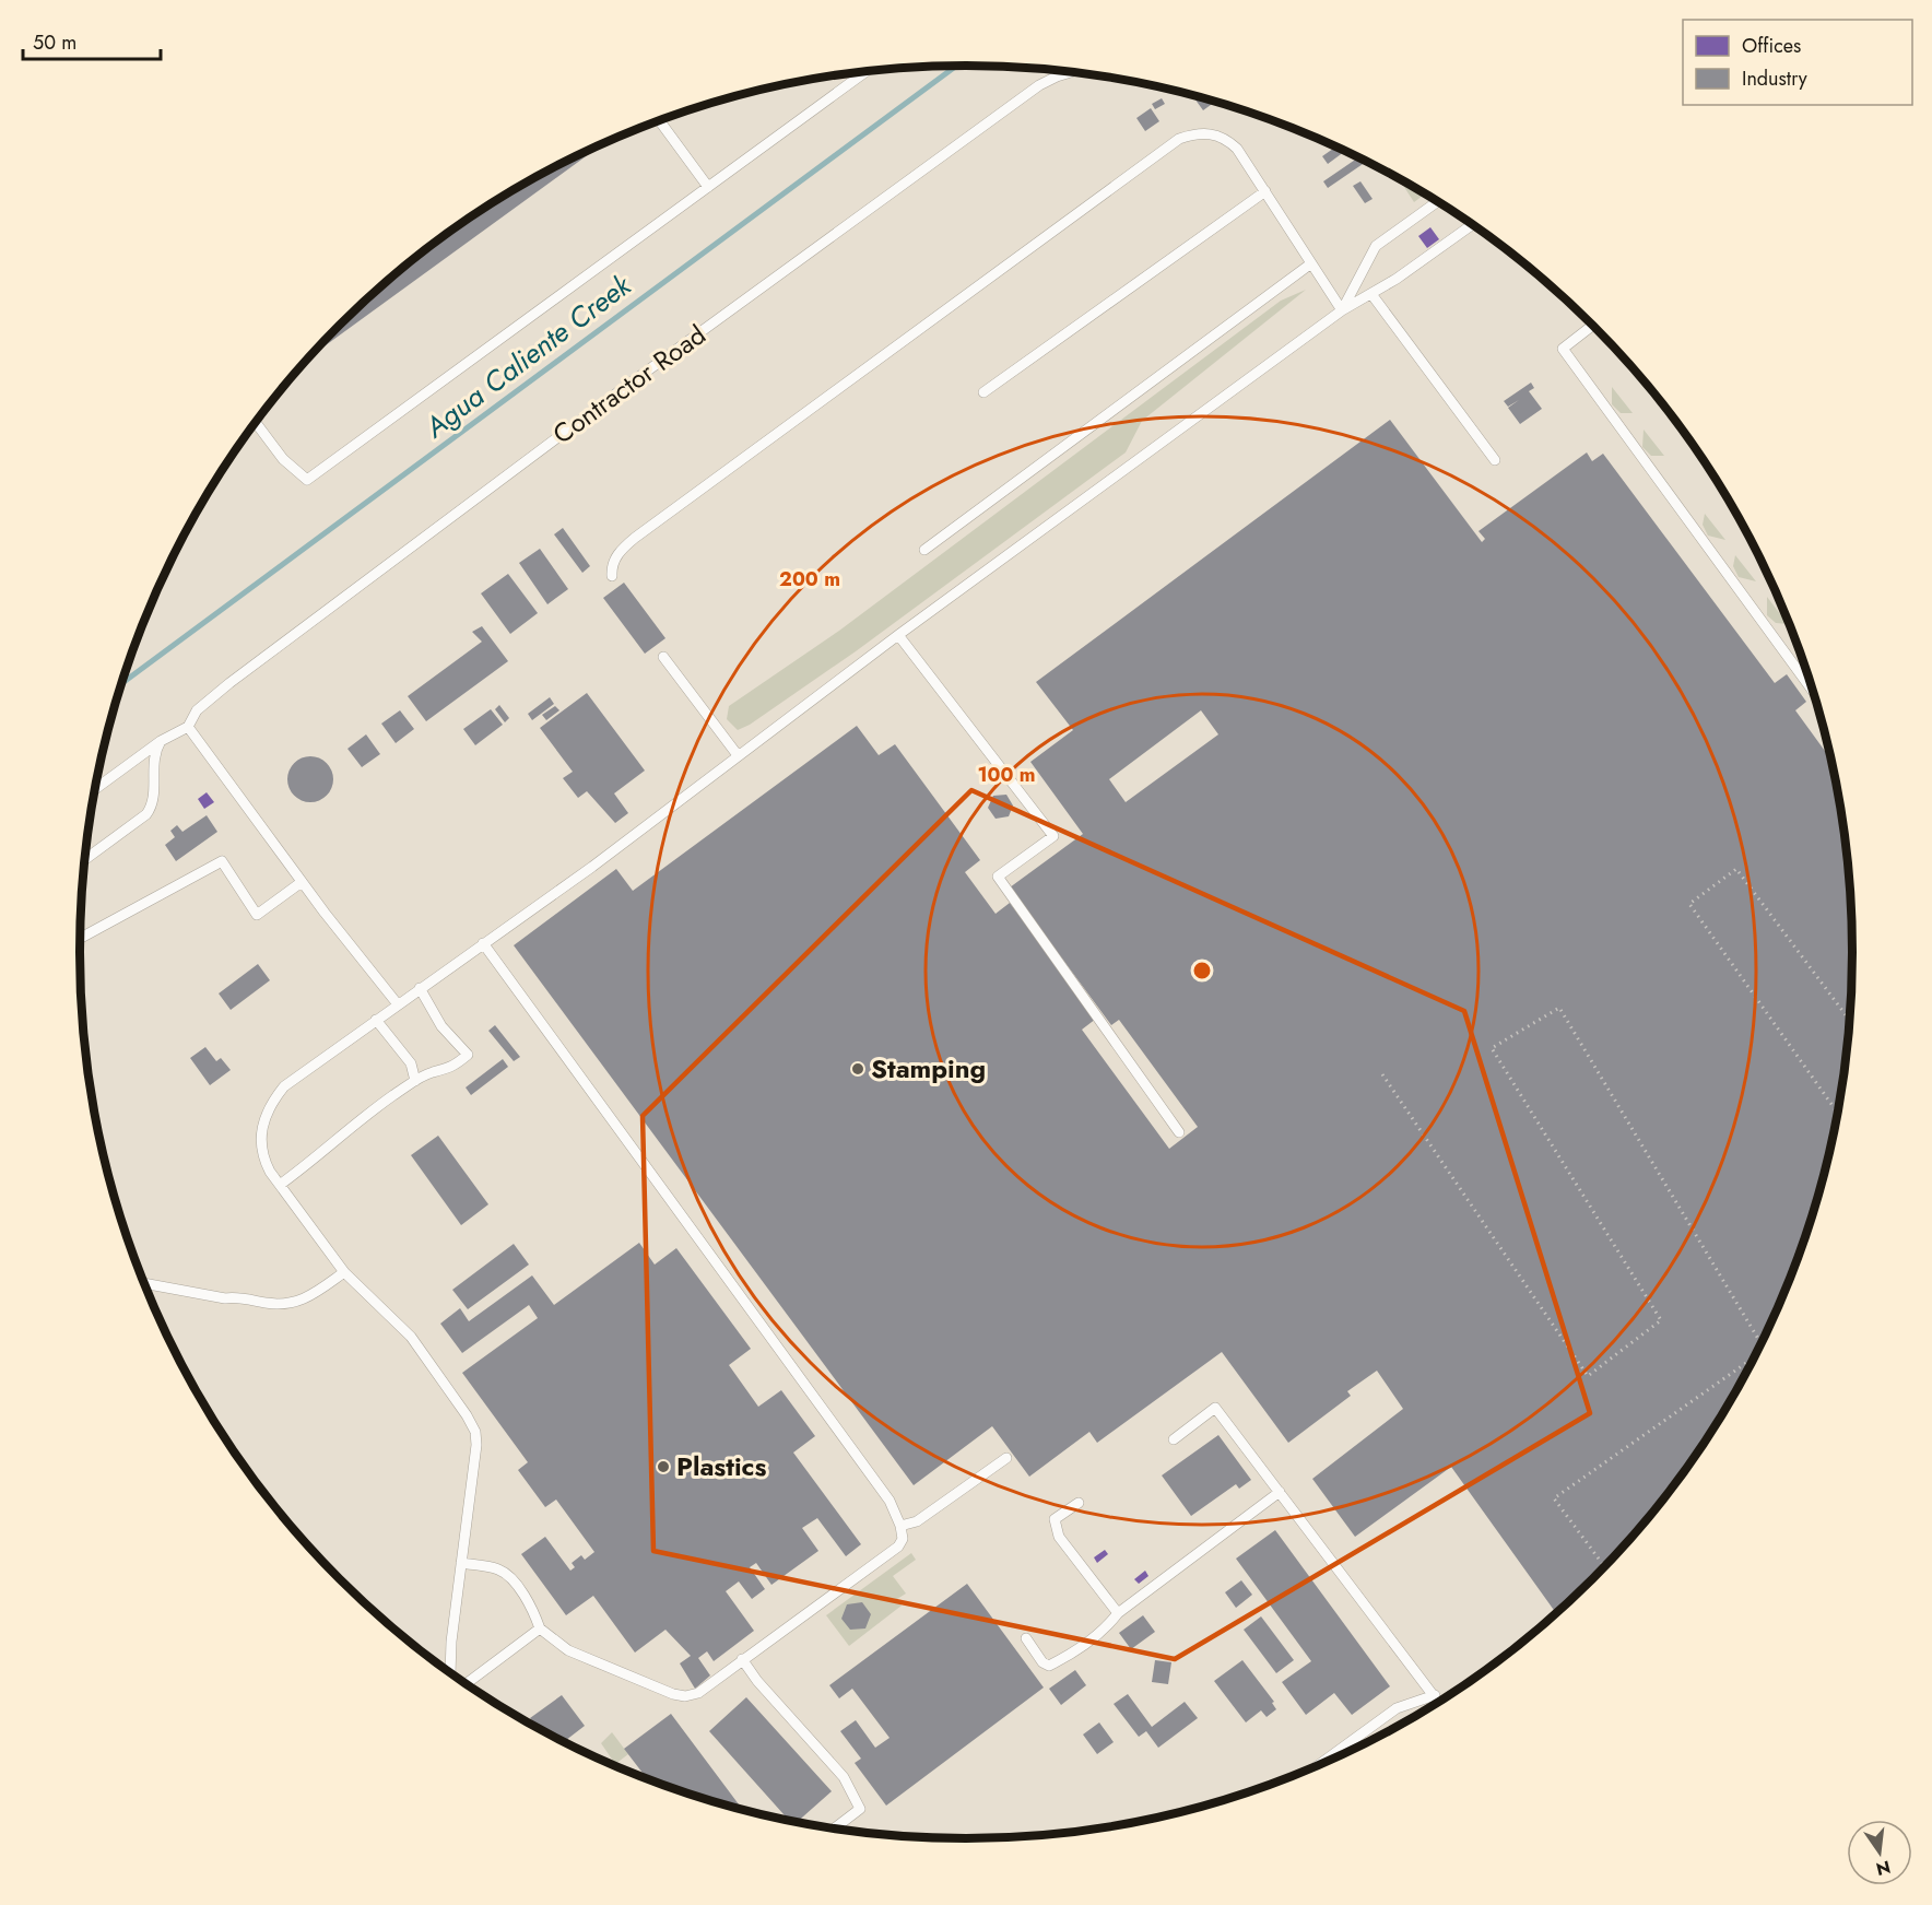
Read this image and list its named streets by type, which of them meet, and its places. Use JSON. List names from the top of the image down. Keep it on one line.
{"streets":{"lane":["Contractor Road"]},"water":["Agua Caliente Creek"],"places":["Stamping","Plastics"],"legend":["Offices","Industry"],"scale_bar":"50 m","north":"bottom","rings":["200 m","100 m"]}
